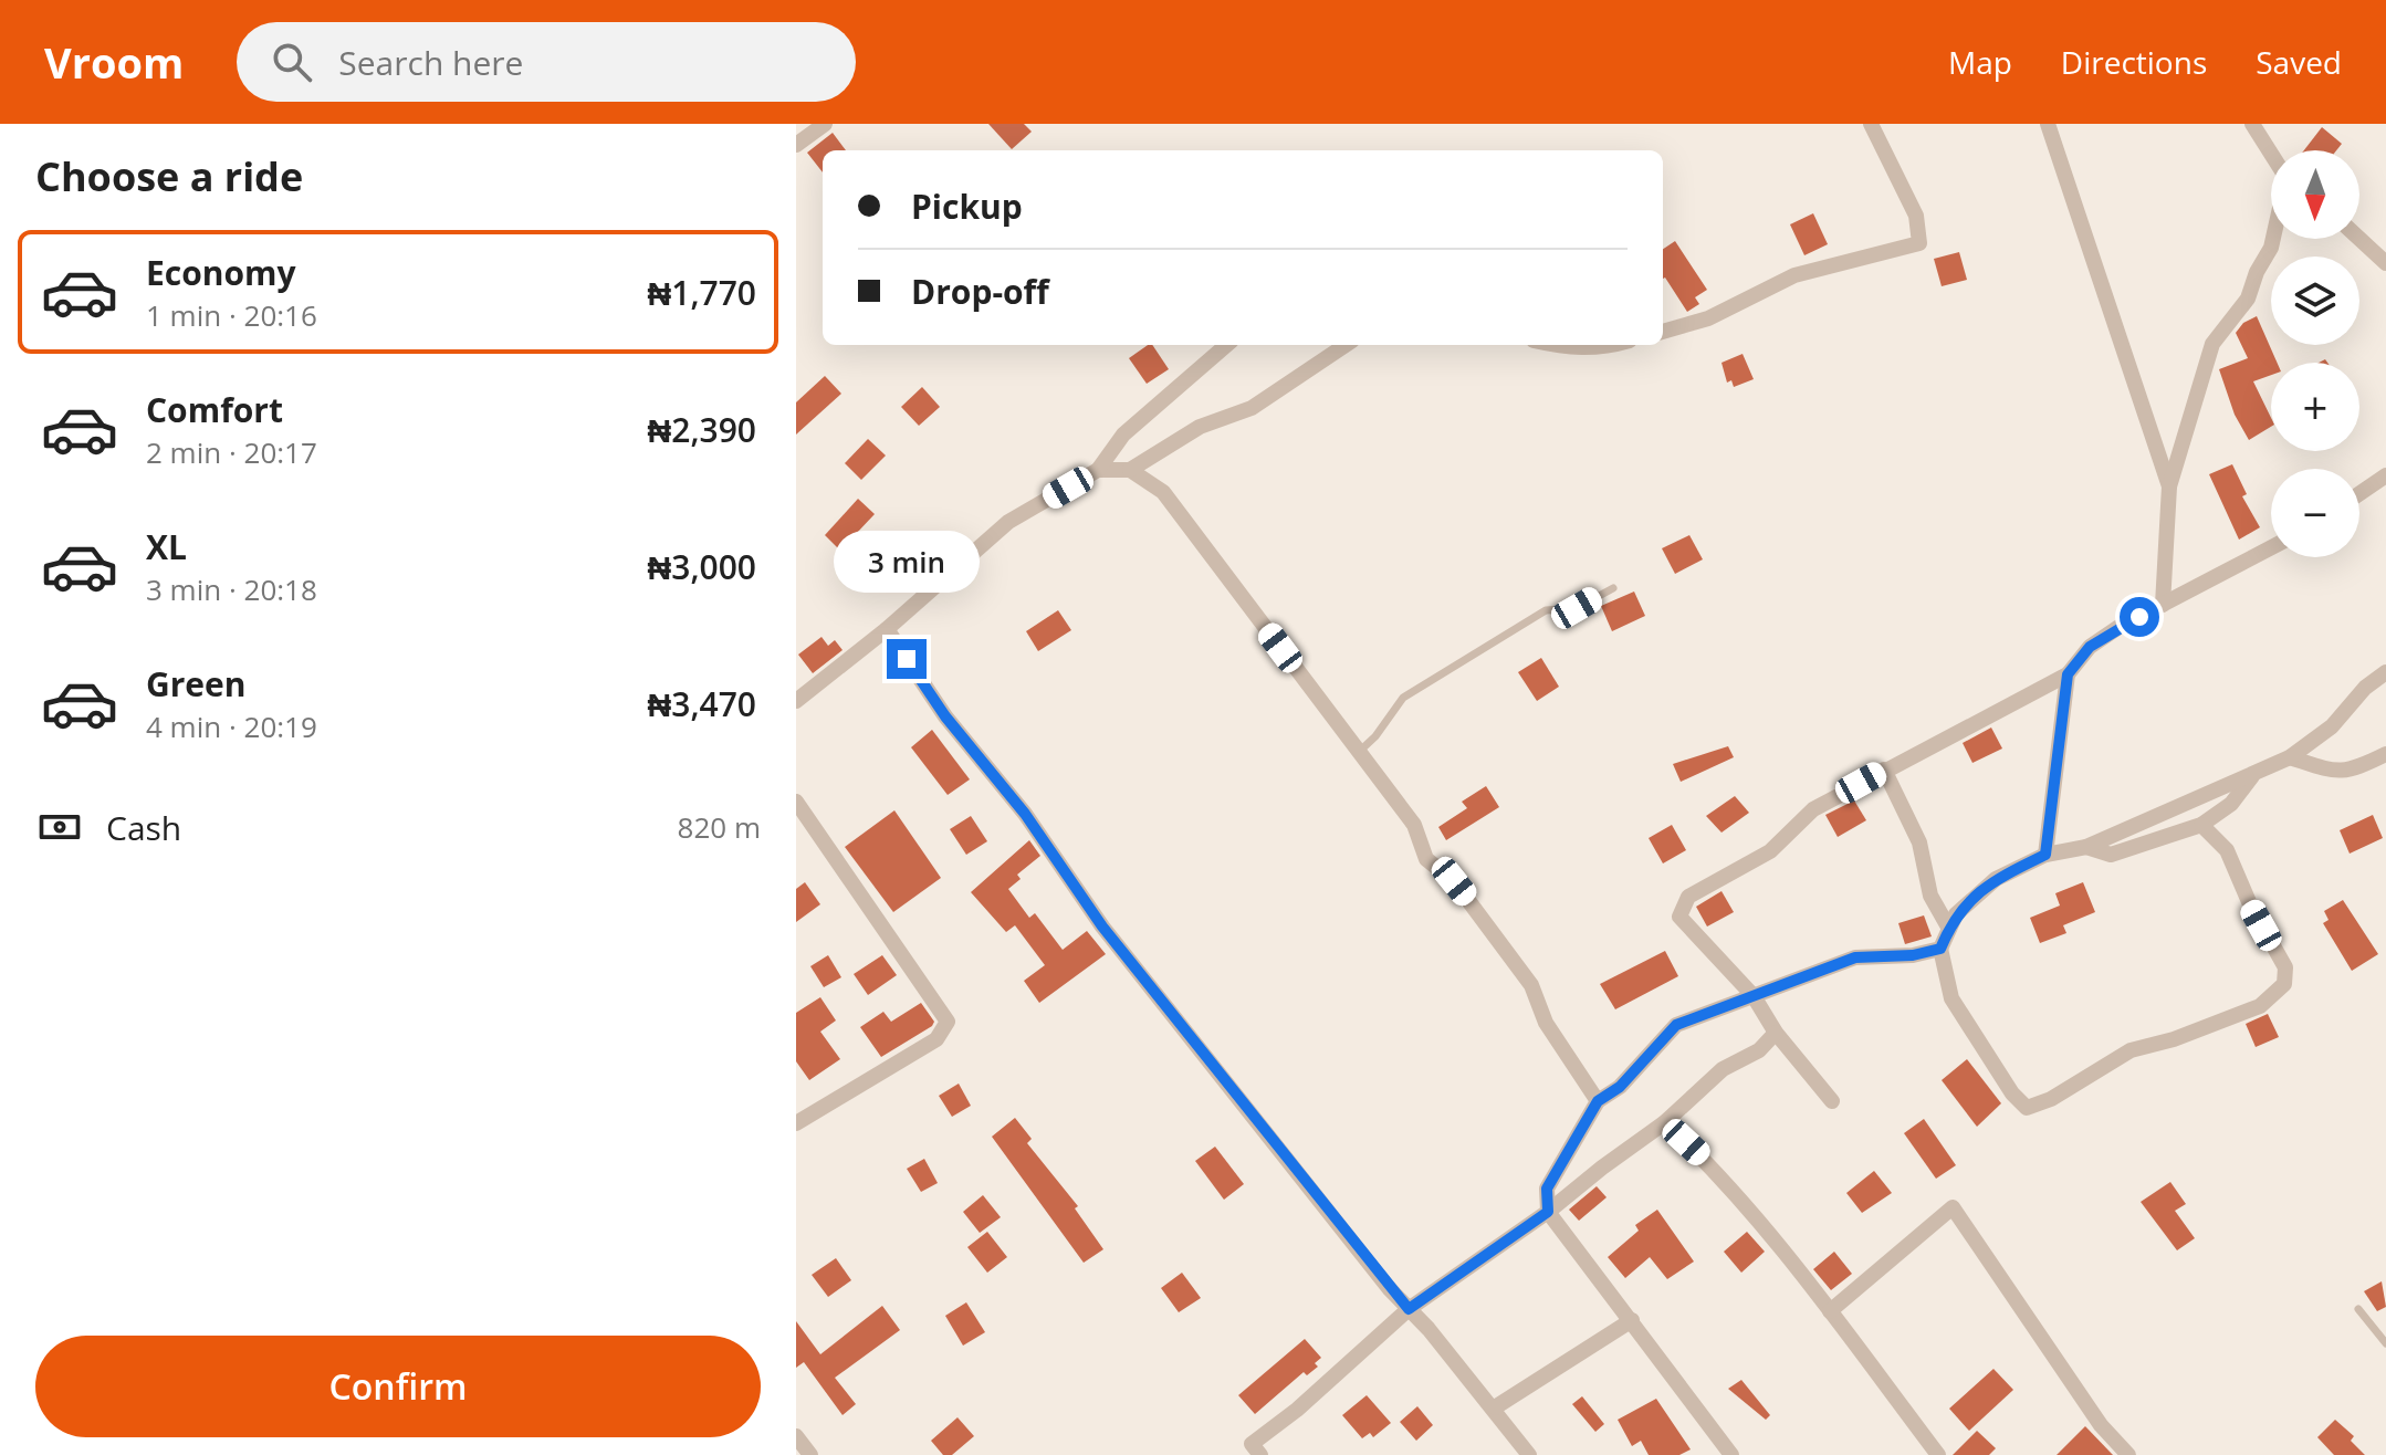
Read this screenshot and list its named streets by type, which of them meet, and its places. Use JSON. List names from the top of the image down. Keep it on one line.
{"north":"bottom","page":{"header":"Vroom","search":"Search here","nav":["Map","Directions","Saved"],"heading":"Choose a ride","map_buttons":["+","−"],"banner":["Pickup","Drop-off"],"list":[{"name":"Economy","note":"1 min · 20:16","value":"₦1,770"},{"name":"Comfort","note":"2 min · 20:17","value":"₦2,390"},{"name":"XL","note":"3 min · 20:18","value":"₦3,000"},{"name":"Green","note":"4 min · 20:19","value":"₦3,470"}],"bubble":"3 min","pay":["Cash","820 m"],"buttons":"Confirm"}}
